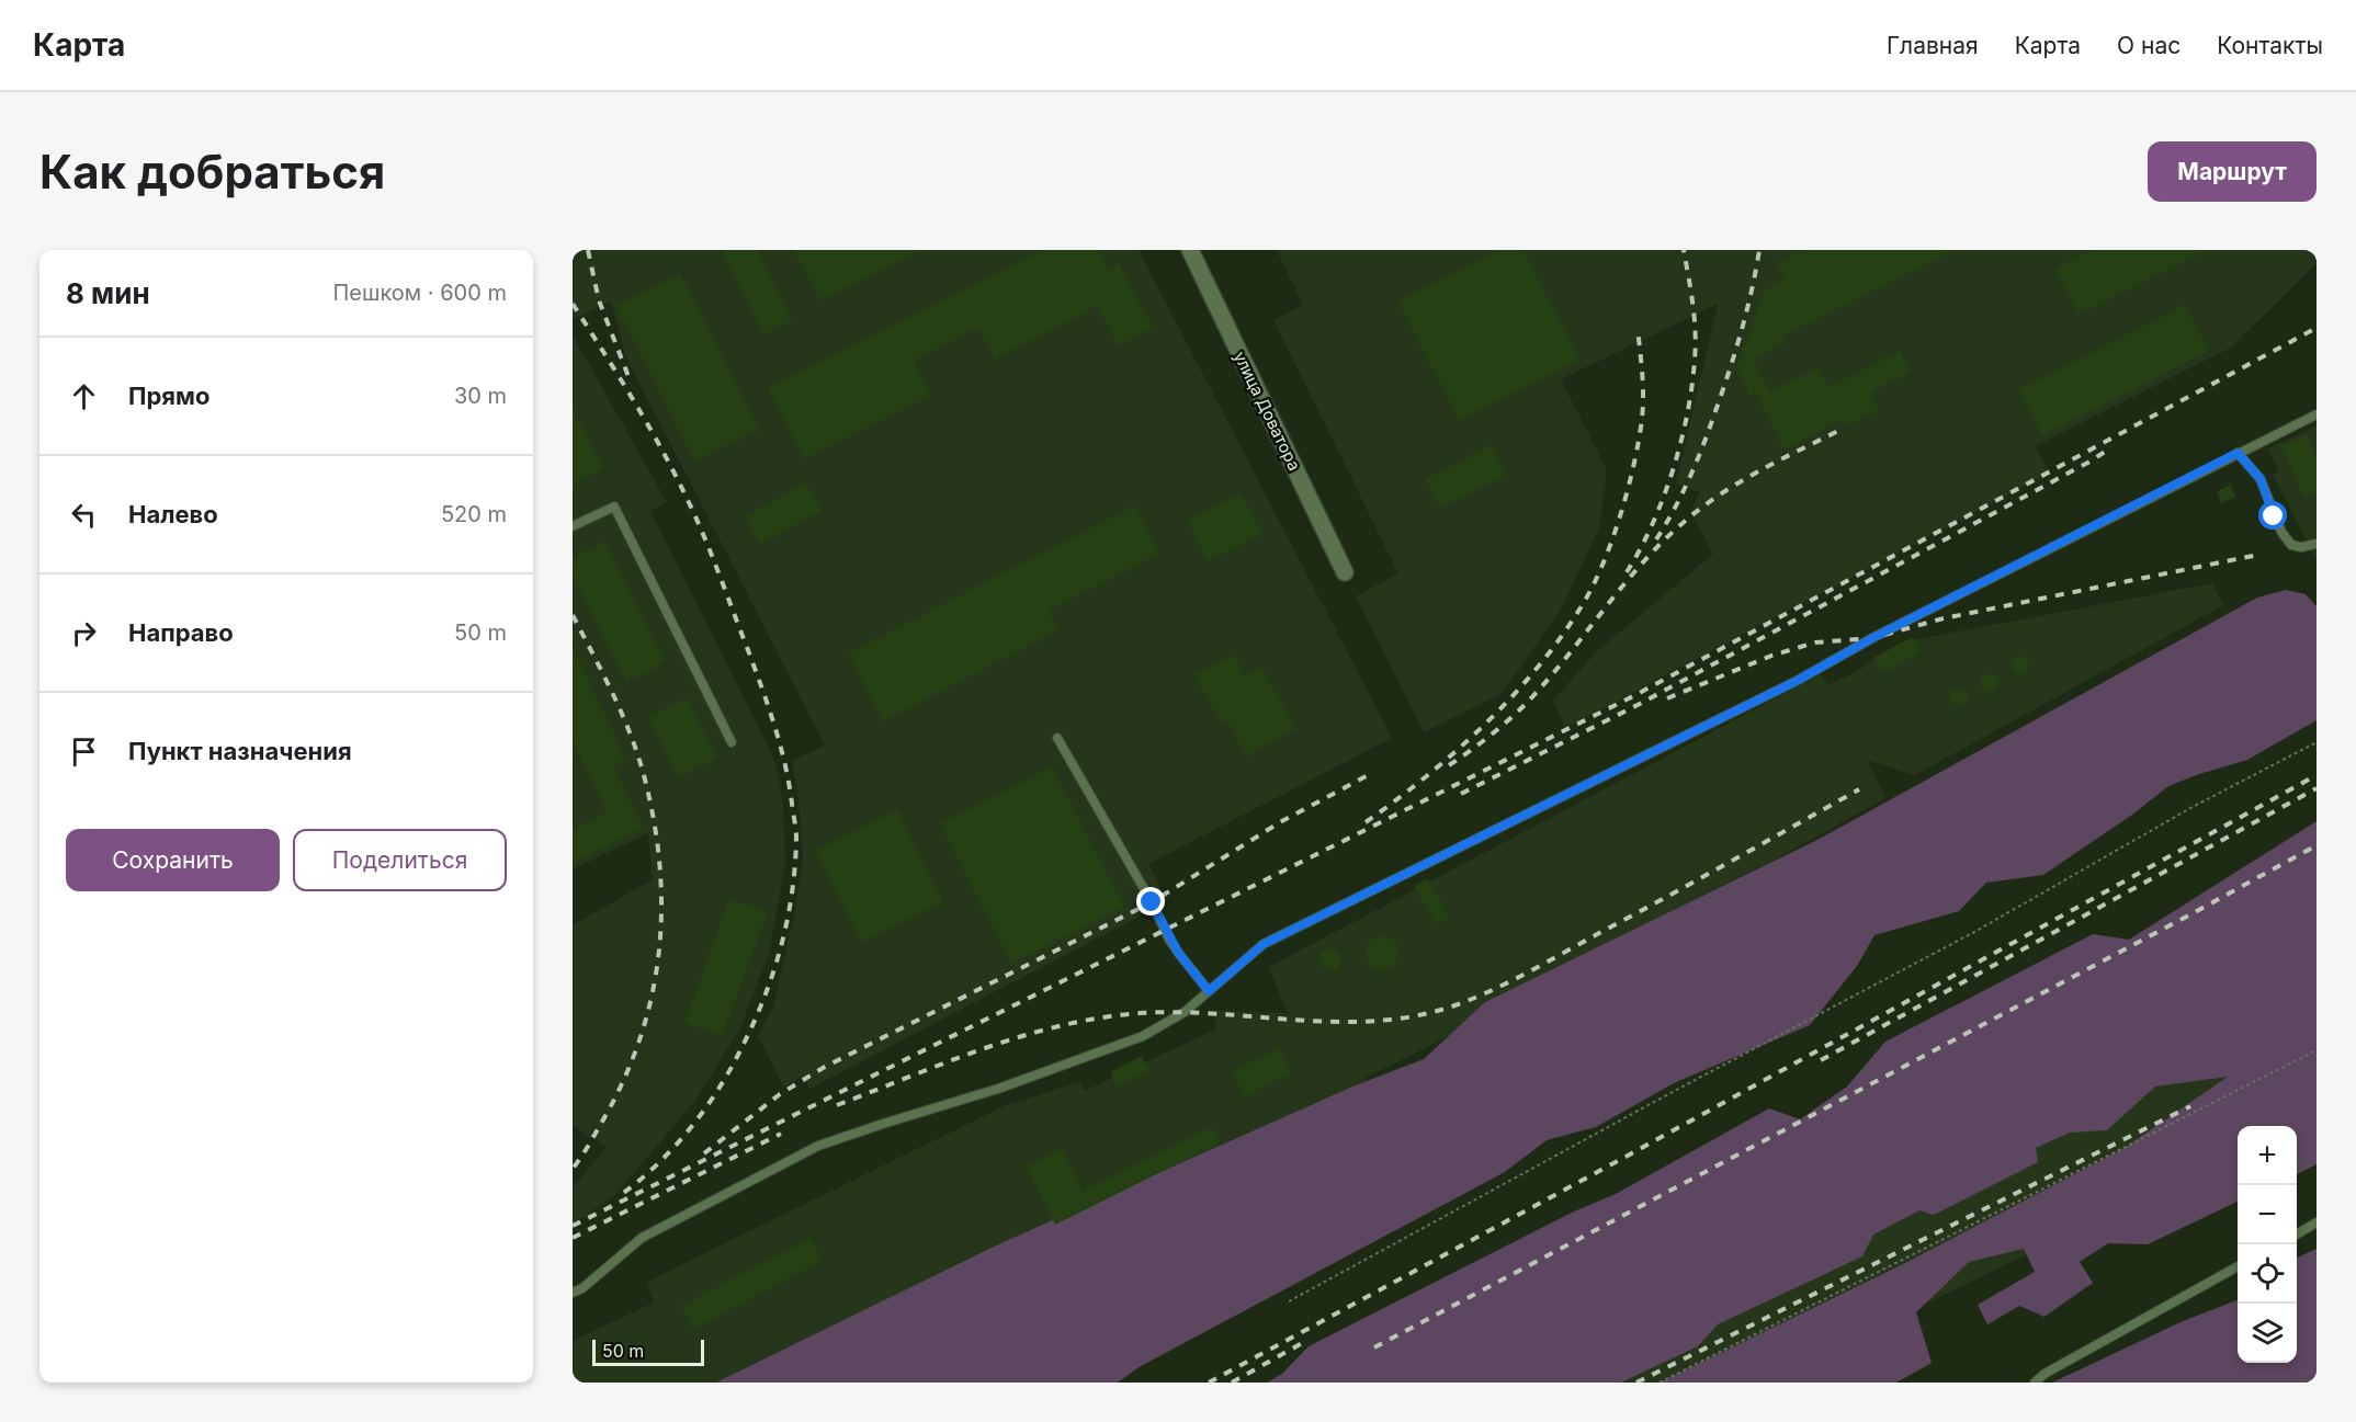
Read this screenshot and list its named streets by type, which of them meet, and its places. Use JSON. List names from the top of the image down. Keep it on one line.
{"streets":{"street":["улица Доватора"]},"scale_bar":"50 m","page":{"header":"Карта","nav":["Главная","Карта","О нас","Контакты"],"buttons":["Маршрут",["Сохранить","Поделиться"]],"title":"Как добраться","heading":["8 мин","Пешком · 600 m"],"list":[["Прямо","30 m"],["Налево","520 m"],["Направо","50 m"],"Пункт назначения"],"map_buttons":["+","−"],"scale":"50 m"}}
